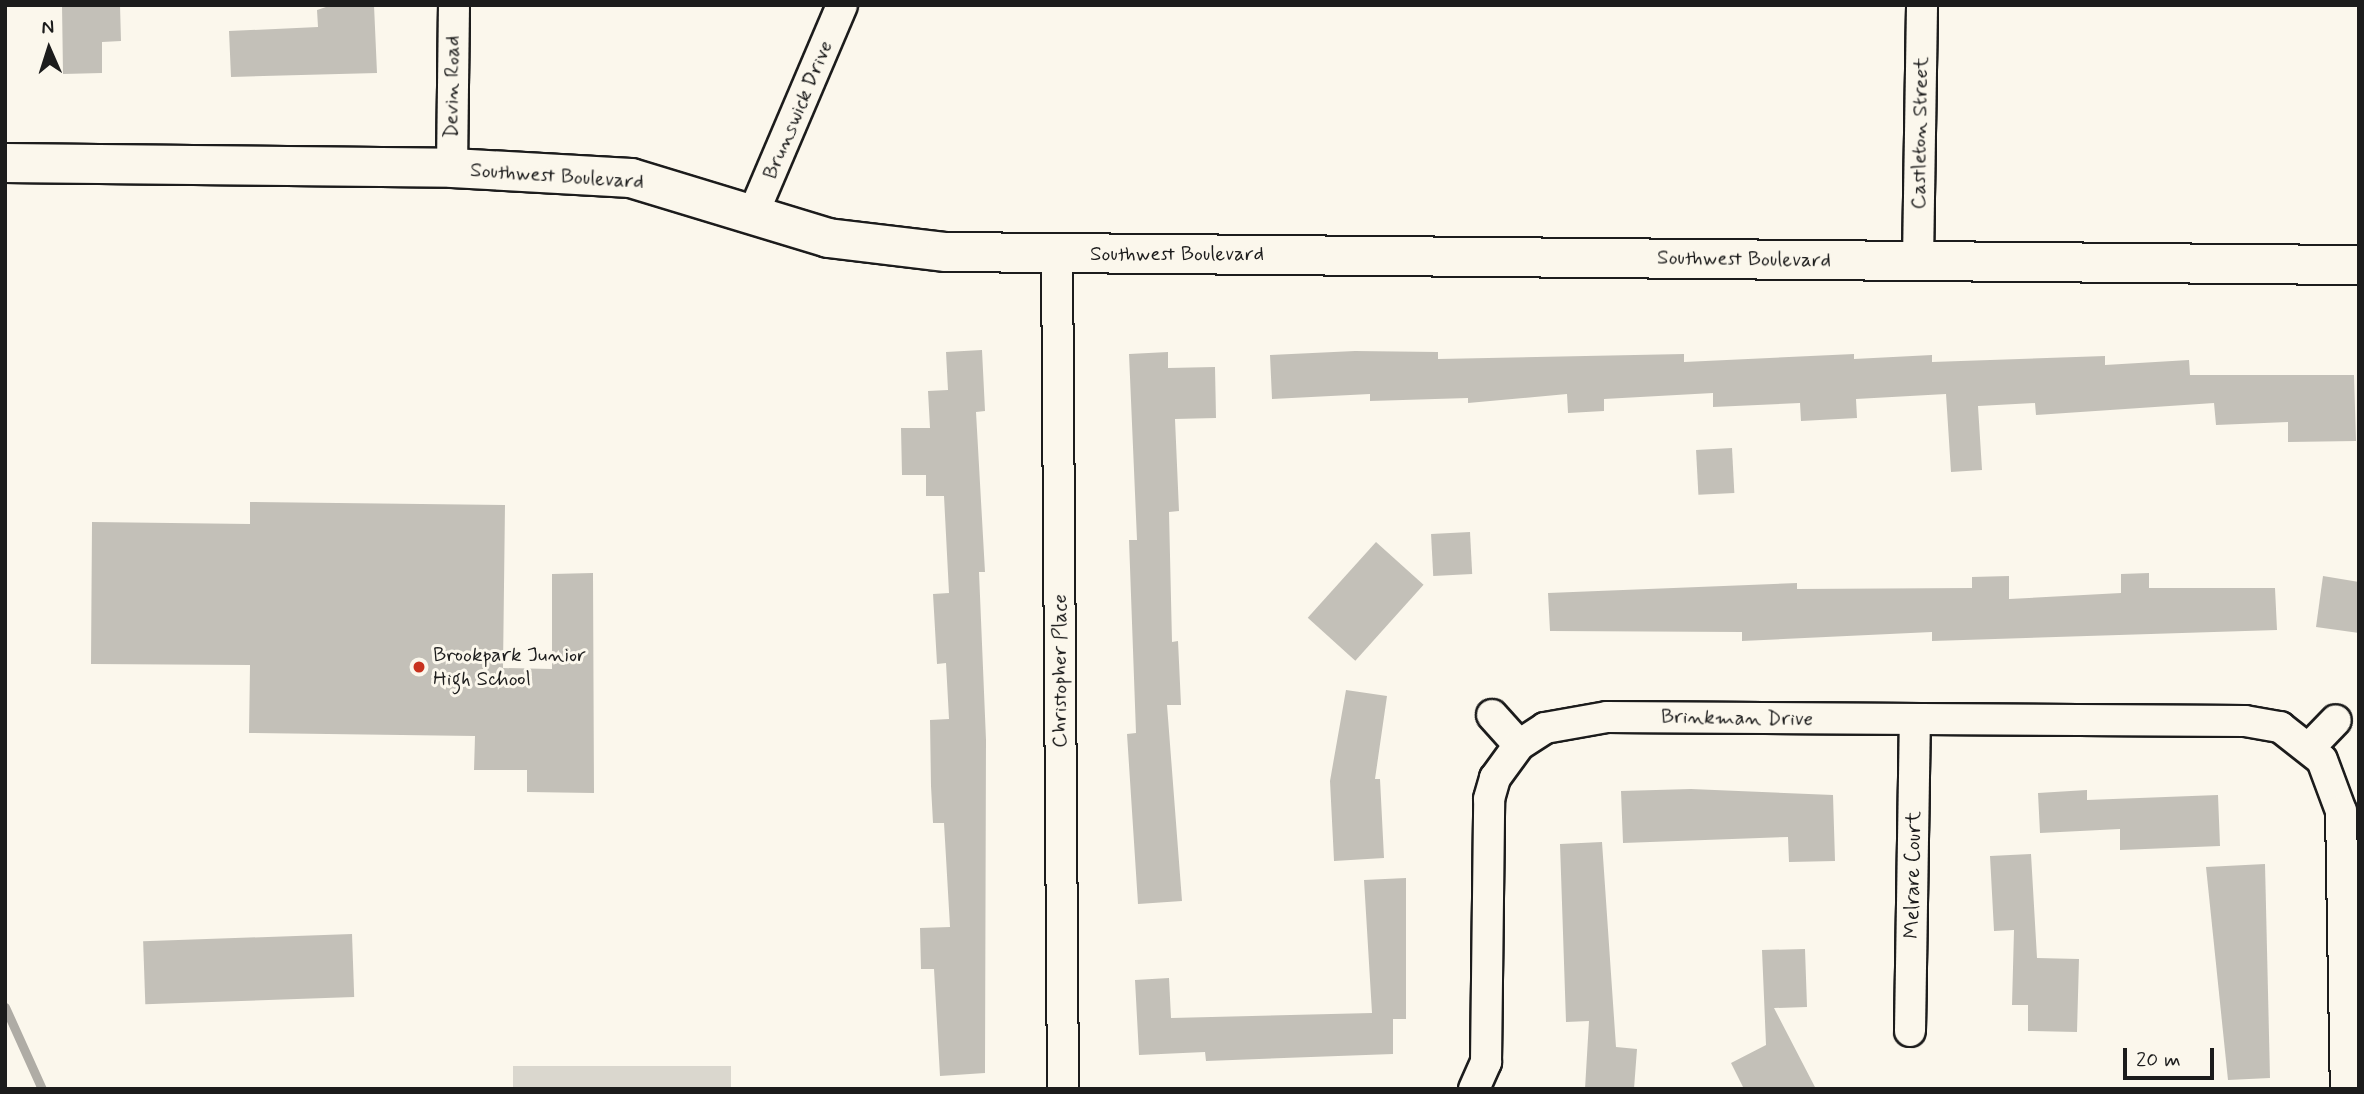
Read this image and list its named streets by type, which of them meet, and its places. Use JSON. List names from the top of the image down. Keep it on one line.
{"streets":{"street":["Devin Road","Brunswick Drive","Castleton Street","Southwest Boulevard","Christopher Place","Brinkman Drive","Melrare Court"]},"crossings":[["Devin Road","Southwest Boulevard"],["Brunswick Drive","Southwest Boulevard"],["Castleton Street","Southwest Boulevard"],["Southwest Boulevard","Christopher Place"],["Brinkman Drive","Melrare Court"]],"places":["Brookpark Junior High School"],"scale_bar":"20 m","north":"top"}
